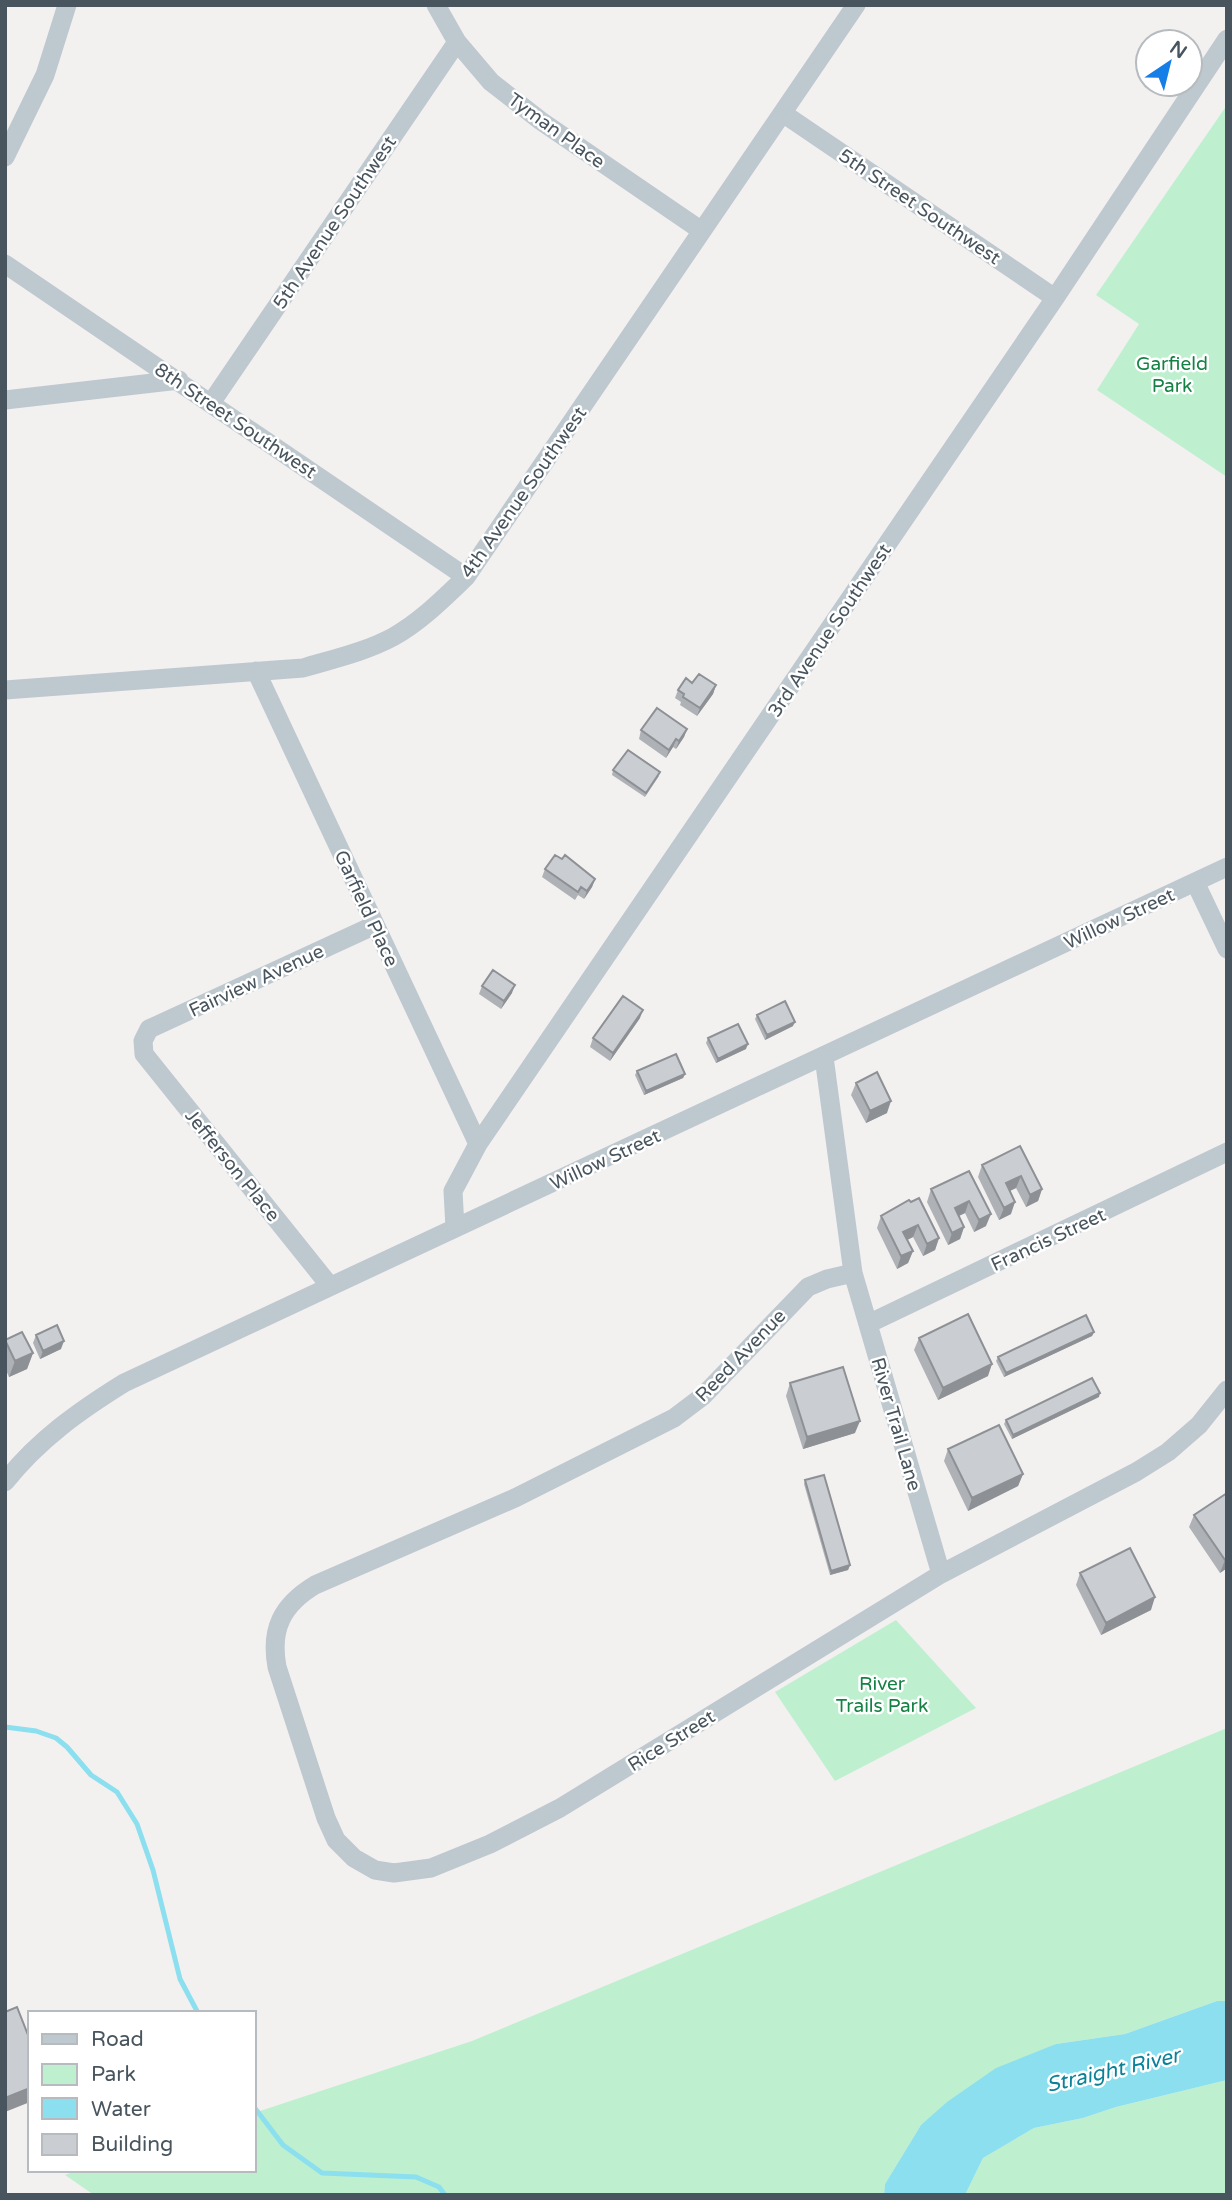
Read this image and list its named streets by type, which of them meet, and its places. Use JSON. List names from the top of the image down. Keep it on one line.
{"streets":{"street":["Tyman Place","5th Street Southwest","5th Avenue Southwest","8th Street Southwest","4th Avenue Southwest","3rd Avenue Southwest","Garfield Place","Willow Street","Fairview Avenue","Jefferson Place","Francis Street","Reed Avenue","River Trail Lane","Rice Street"]},"crossings":[["Tyman Place","5th Avenue Southwest"],["Tyman Place","4th Avenue Southwest"],["5th Street Southwest","4th Avenue Southwest"],["5th Street Southwest","3rd Avenue Southwest"],["5th Avenue Southwest","8th Street Southwest"],["8th Street Southwest","4th Avenue Southwest"],["4th Avenue Southwest","Garfield Place"],["3rd Avenue Southwest","Garfield Place"],["3rd Avenue Southwest","Willow Street"],["Garfield Place","Fairview Avenue"],["Willow Street","Jefferson Place"],["Fairview Avenue","Jefferson Place"],["Francis Street","River Trail Lane"],["Reed Avenue","River Trail Lane"],["Reed Avenue","Rice Street"],["River Trail Lane","Rice Street"]],"water":["Straight River"],"parks":["Garfield Park","River Trails Park"],"legend":["Road","Park","Water","Building"],"north":"top right"}
